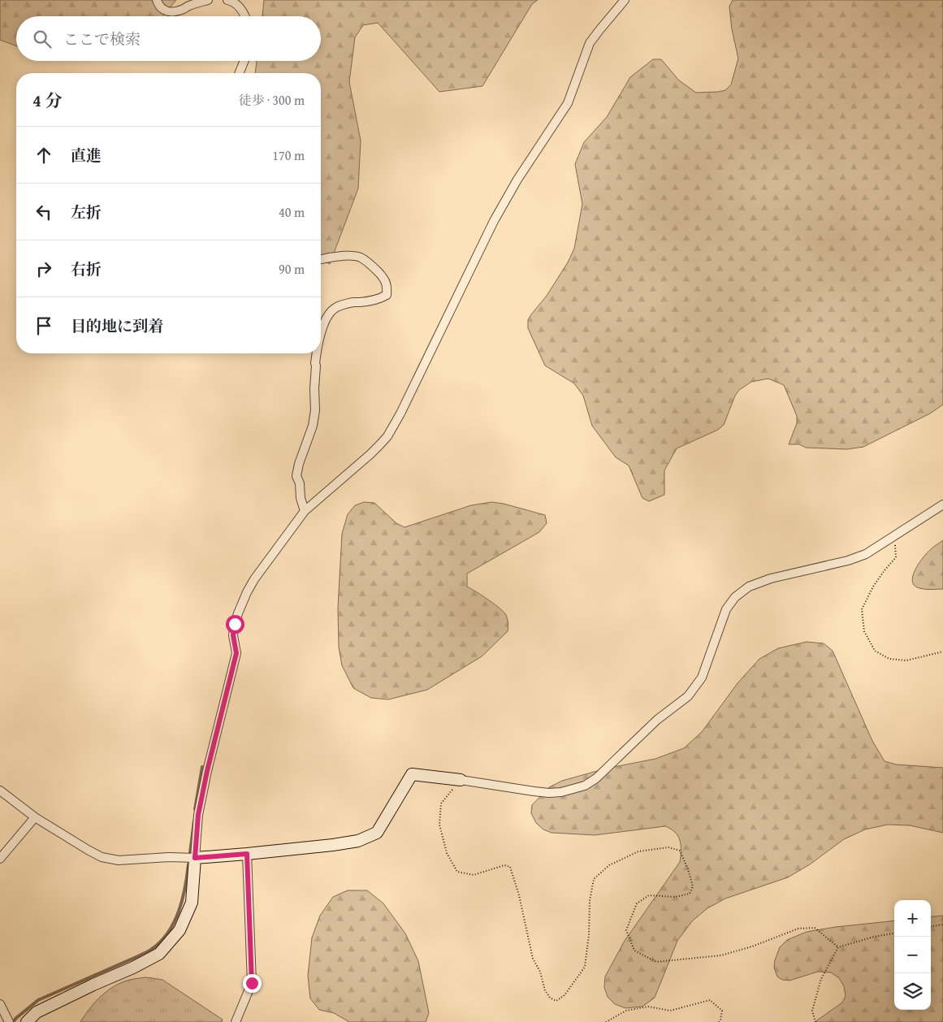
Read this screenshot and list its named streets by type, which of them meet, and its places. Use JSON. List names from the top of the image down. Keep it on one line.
{"page":{"search":"ここで検索","heading":["4 分","徒歩 · 300 m"],"list":[["直進","170 m"],["左折","40 m"],["右折","90 m"],"目的地に到着"],"map_buttons":["+","−"]}}
